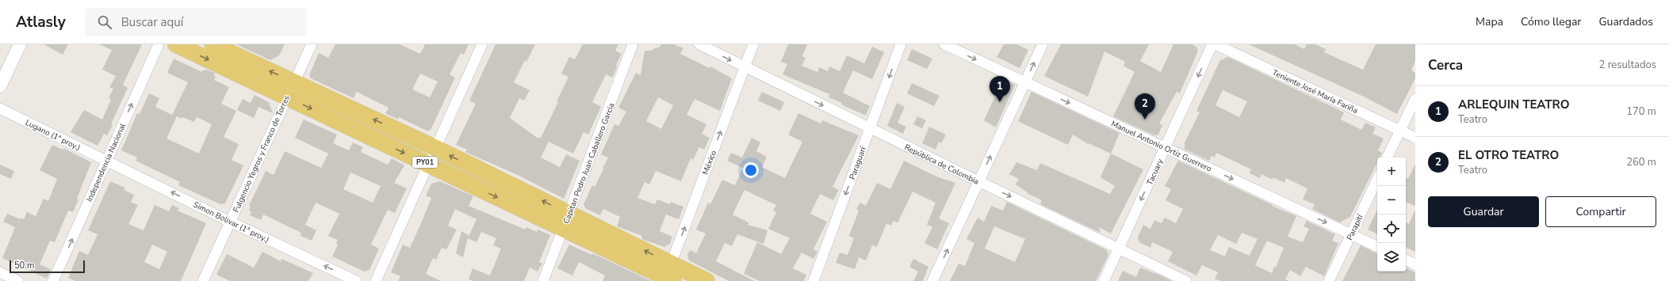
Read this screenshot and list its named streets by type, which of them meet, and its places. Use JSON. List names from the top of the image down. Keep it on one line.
{"streets":{"main road":["PY01"],"street":["Teniente José María Fariña","Lugano (1ª proy.)","Manuel Antonio Ortiz Guerrero","Fulgencio Yegros y Franco de Torres","Independencia Nacional","México","Capitan Pedro Juan Caballero Garcia","Paraguarí","República de Colombia","Tacuary","Simon Bolivar (1ª proy.)","Parapití"]},"crossings":[["Lugano (1ª proy.)","Independencia Nacional"],["Lugano (1ª proy.)","Simon Bolivar (1ª proy.)"],["Manuel Antonio Ortiz Guerrero","Tacuary"],["Manuel Antonio Ortiz Guerrero","Parapití"],["Fulgencio Yegros y Franco de Torres","PY01"],["Fulgencio Yegros y Franco de Torres","Simon Bolivar (1ª proy.)"],["Independencia Nacional","Simon Bolivar (1ª proy.)"],["PY01","México"],["PY01","Capitan Pedro Juan Caballero Garcia"],["México","República de Colombia"],["Paraguarí","República de Colombia"],["República de Colombia","Tacuary"]],"one_way":["Manuel Antonio Ortiz Guerrero","Independencia Nacional","México","Paraguarí","República de Colombia","Tacuary","Simon Bolivar (1ª proy.)"],"scale_bar":"50 m","page":{"header":"Atlasly","search":"Buscar aquí","nav":["Mapa","Cómo llegar","Guardados"],"heading":["Cerca","2 resultados"],"pins":["1","2"],"list":[{"mark":"1","name":"ARLEQUIN TEATRO","note":"Teatro","value":"170 m"},{"mark":"2","name":"EL OTRO TEATRO","note":"Teatro","value":"260 m"}],"map_buttons":["+","−"],"buttons":["Guardar","Compartir"],"scale":"50 m"}}
